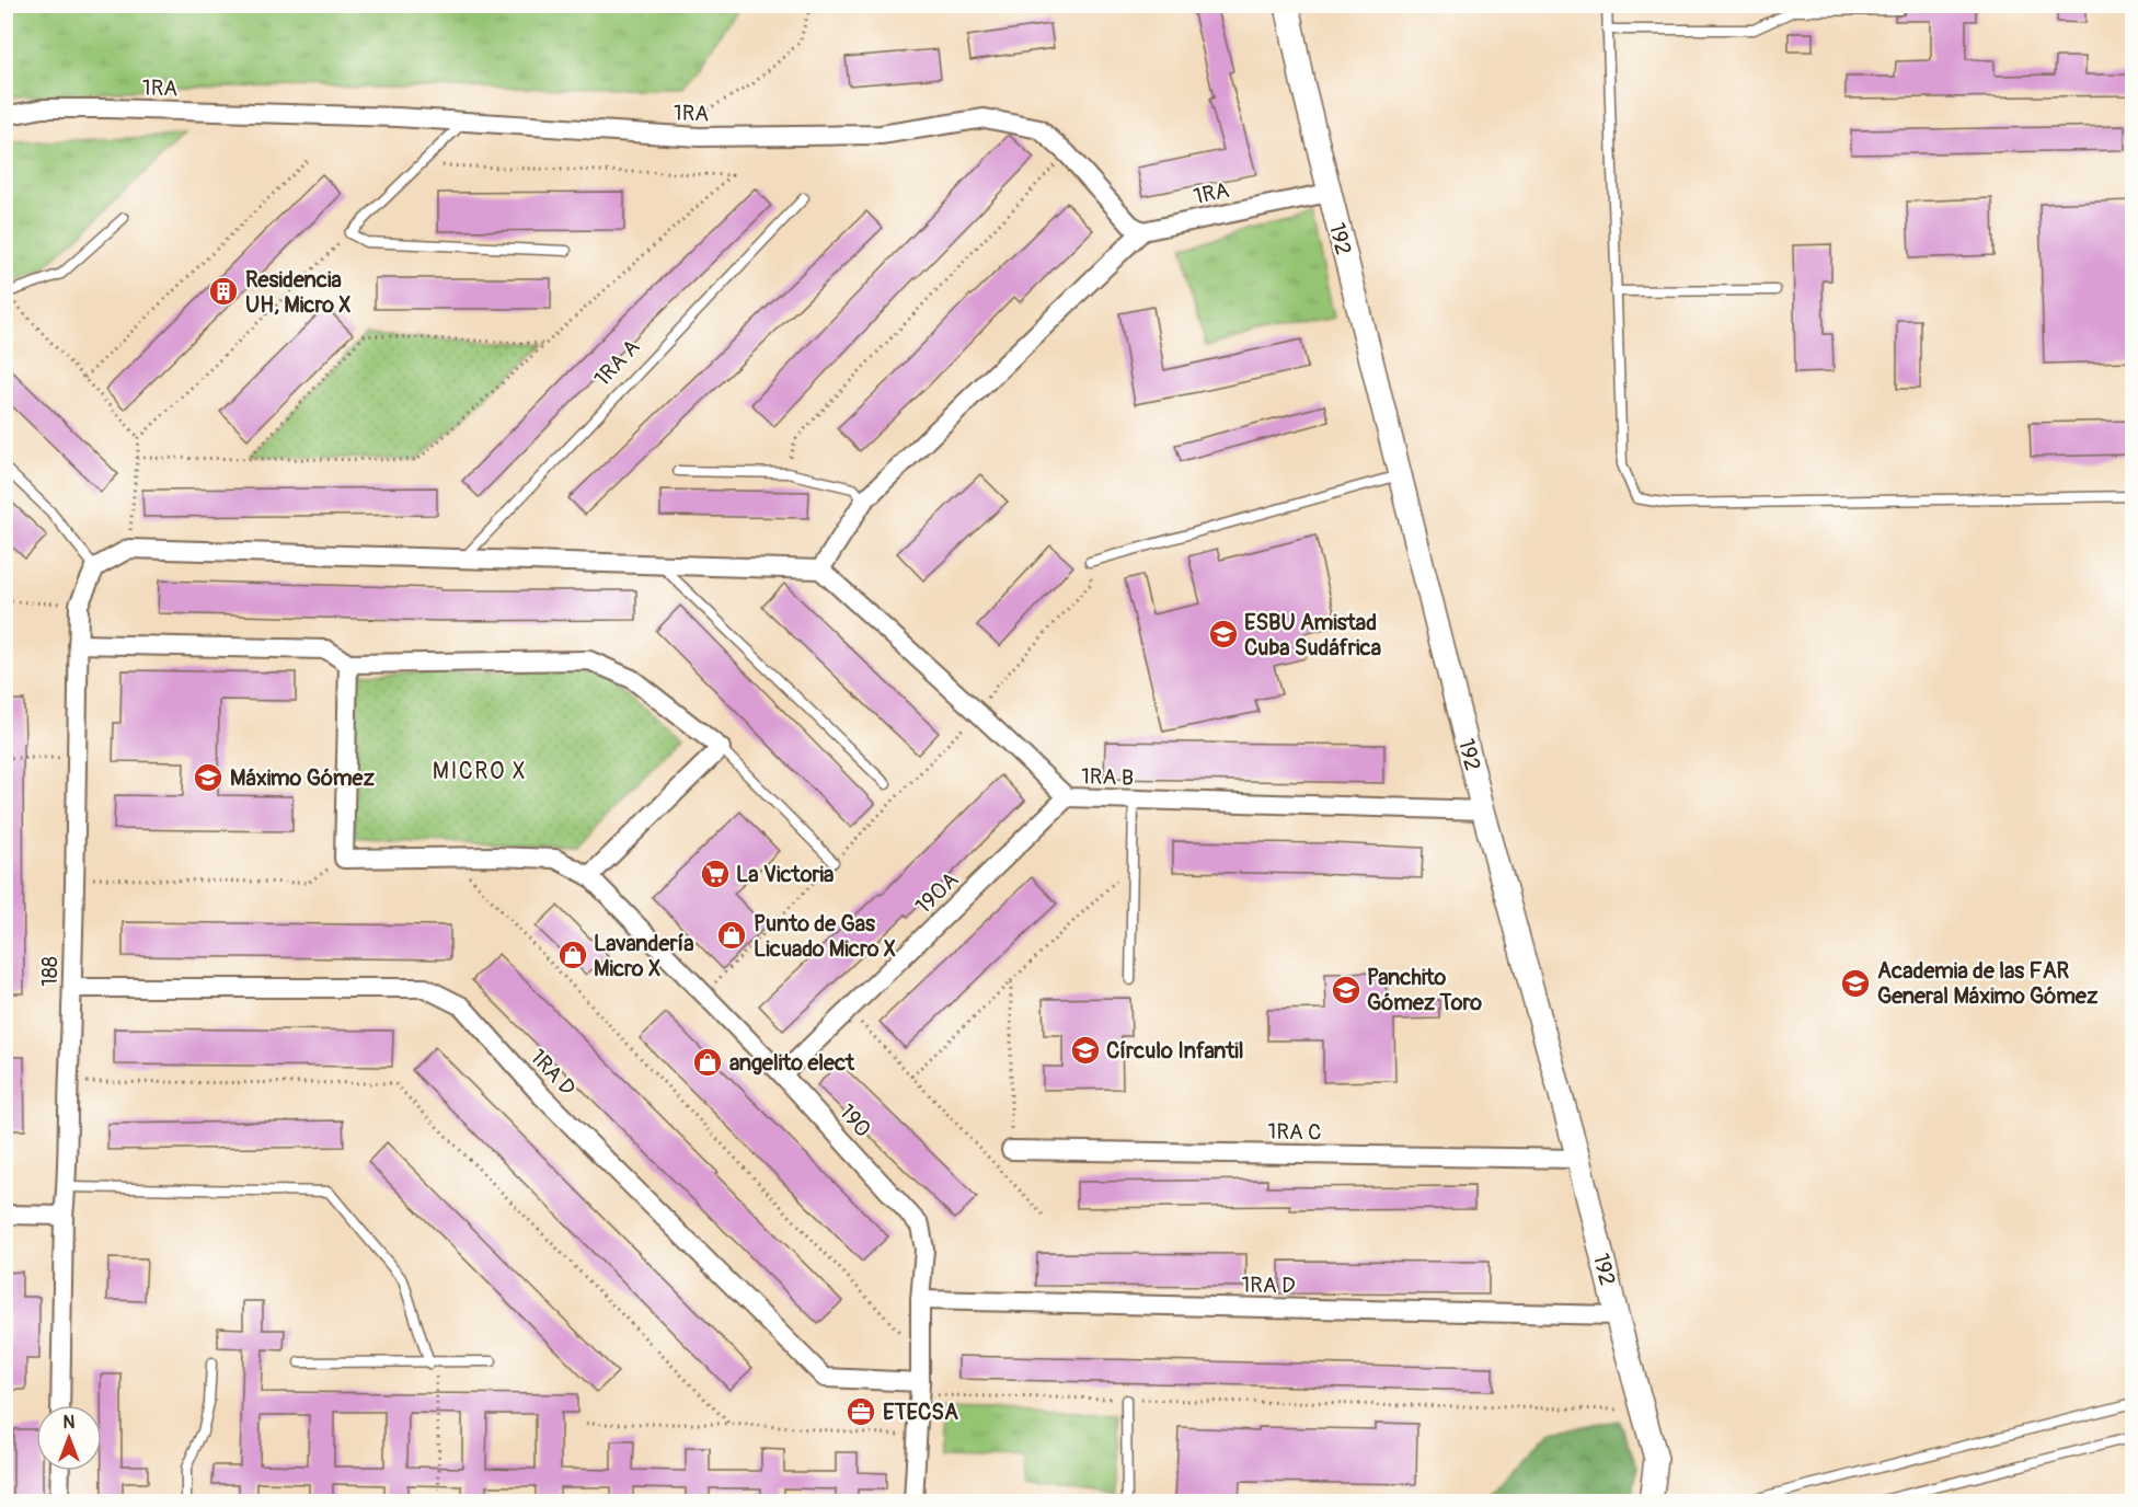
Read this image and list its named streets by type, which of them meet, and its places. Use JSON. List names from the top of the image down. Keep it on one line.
{"streets":{"street":["1RA","192","1RA B","190A","188","1RA D","190","1RA C"],"lane":["1RA A"]},"crossings":[["1RA","192"],["192","1RA B"],["192","1RA D"],["192","1RA C"],["1RA B","190A"],["190A","190"],["188","1RA D"],["1RA D","190"]],"districts":["MICRO X"],"places":{"building":["Residencia UH, Micro X"],"school or university":["ESBU Amistad Cuba Sudáfrica","Máximo Gómez","Academia de las FAR General Máximo Gómez","Panchito Gómez Toro","Círculo Infantil"],"supermarket":["La Victoria"],"shop":["Punto de Gas Licuado Micro X","Lavandería Micro X","angelito elect"],"office":["ETECSA"]},"north":"top"}
